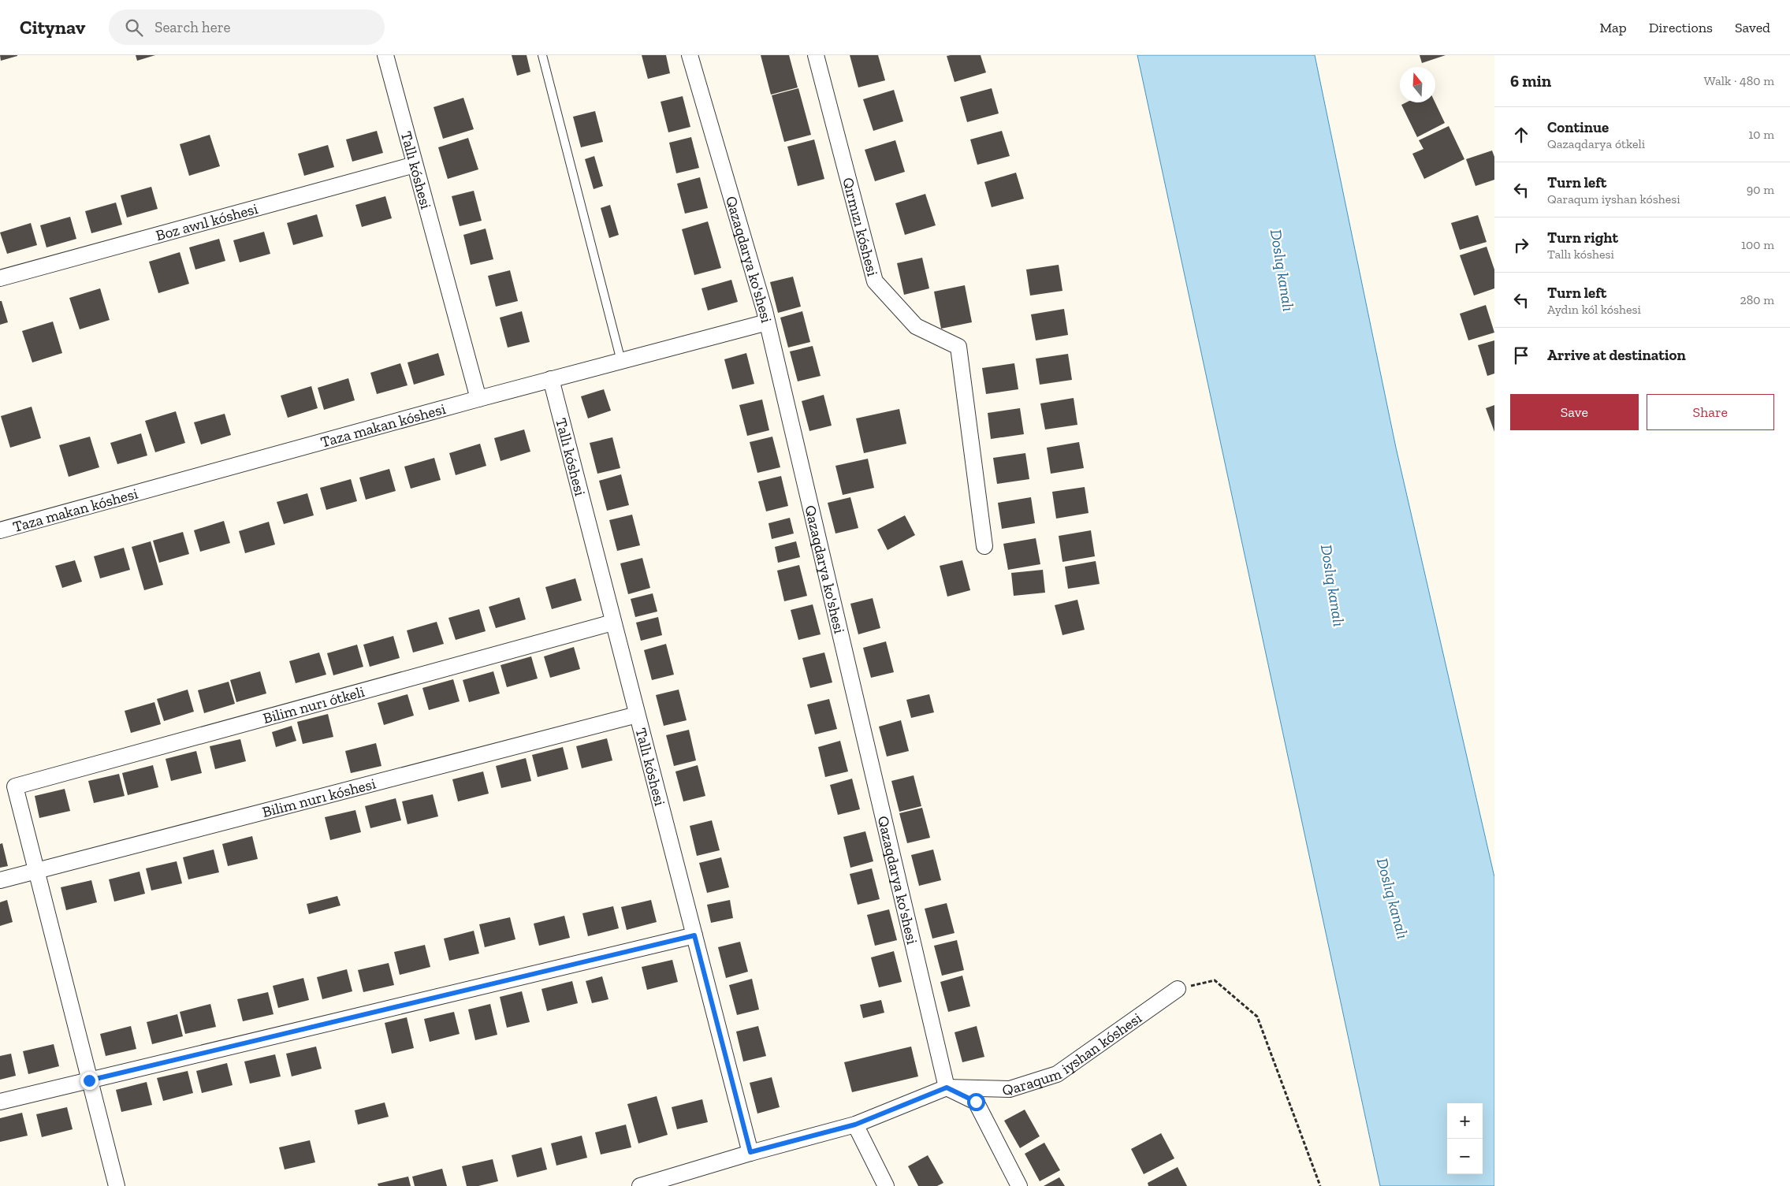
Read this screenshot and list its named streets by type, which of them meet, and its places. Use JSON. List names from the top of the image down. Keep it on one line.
{"streets":{"street":["Tallı kóshesi","Boz awıl kóshesi","Qırmızı kóshesi","Qazaqdarya ko'shesi","Taza makan kóshesi","Bilim nurı ótkeli","Bilim nurı kóshesi","Qaraqum iyshan kóshesi"]},"crossings":[["Tallı kóshesi","Boz awıl kóshesi"],["Tallı kóshesi","Taza makan kóshesi"],["Tallı kóshesi","Bilim nurı ótkeli"],["Tallı kóshesi","Bilim nurı kóshesi"],["Tallı kóshesi","Qaraqum iyshan kóshesi"],["Qazaqdarya ko'shesi","Taza makan kóshesi"],["Qazaqdarya ko'shesi","Qaraqum iyshan kóshesi"],["Bilim nurı ótkeli","Bilim nurı kóshesi"]],"water":["Doslıq kanalı"],"north":"top","page":{"header":"Citynav","search":"Search here","nav":["Map","Directions","Saved"],"heading":["6 min","Walk · 480 m"],"list":[["Continue","Qazaqdarya ótkeli","10 m"],["Turn left","Qaraqum iyshan kóshesi","90 m"],["Turn right","Tallı kóshesi","100 m"],["Turn left","Aydın kól kóshesi","280 m"],"Arrive at destination"],"buttons":["Save","Share"],"map_buttons":["+","−"]}}
